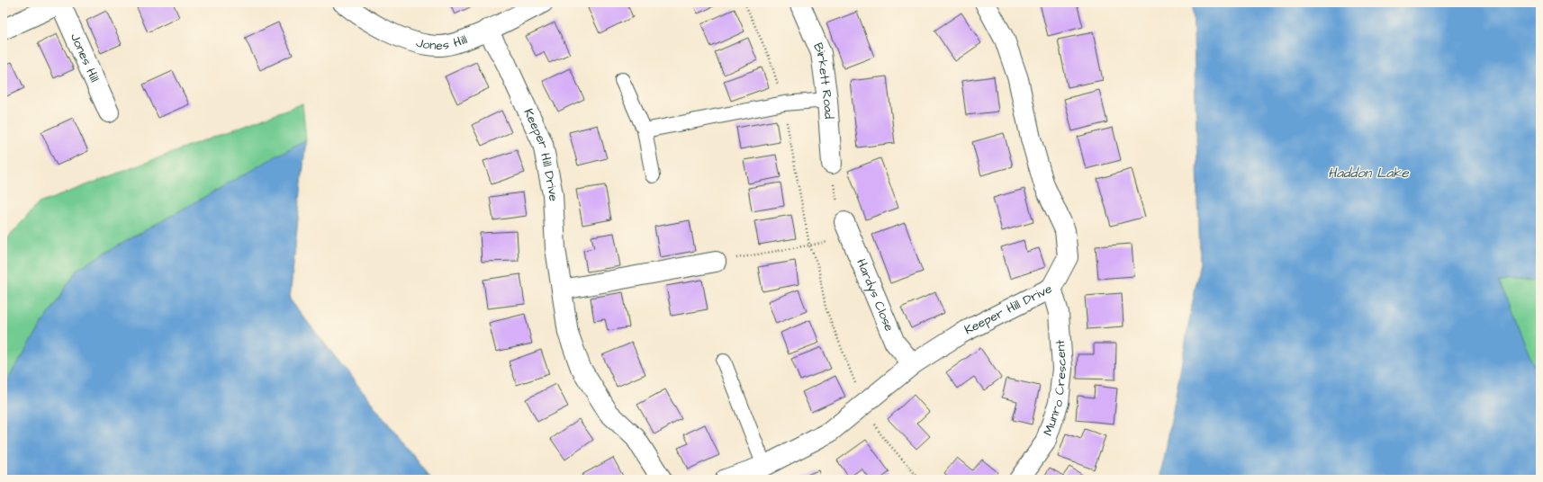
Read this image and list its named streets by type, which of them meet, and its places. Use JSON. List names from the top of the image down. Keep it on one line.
{"streets":{"street":["Jones Hill","Birkett Road","Keeper Hill Drive","Hardys Close","Munro Crescent"]},"crossings":[["Jones Hill","Keeper Hill Drive"],["Keeper Hill Drive","Hardys Close"],["Keeper Hill Drive","Munro Crescent"]],"water":["Haddon Lake"]}
